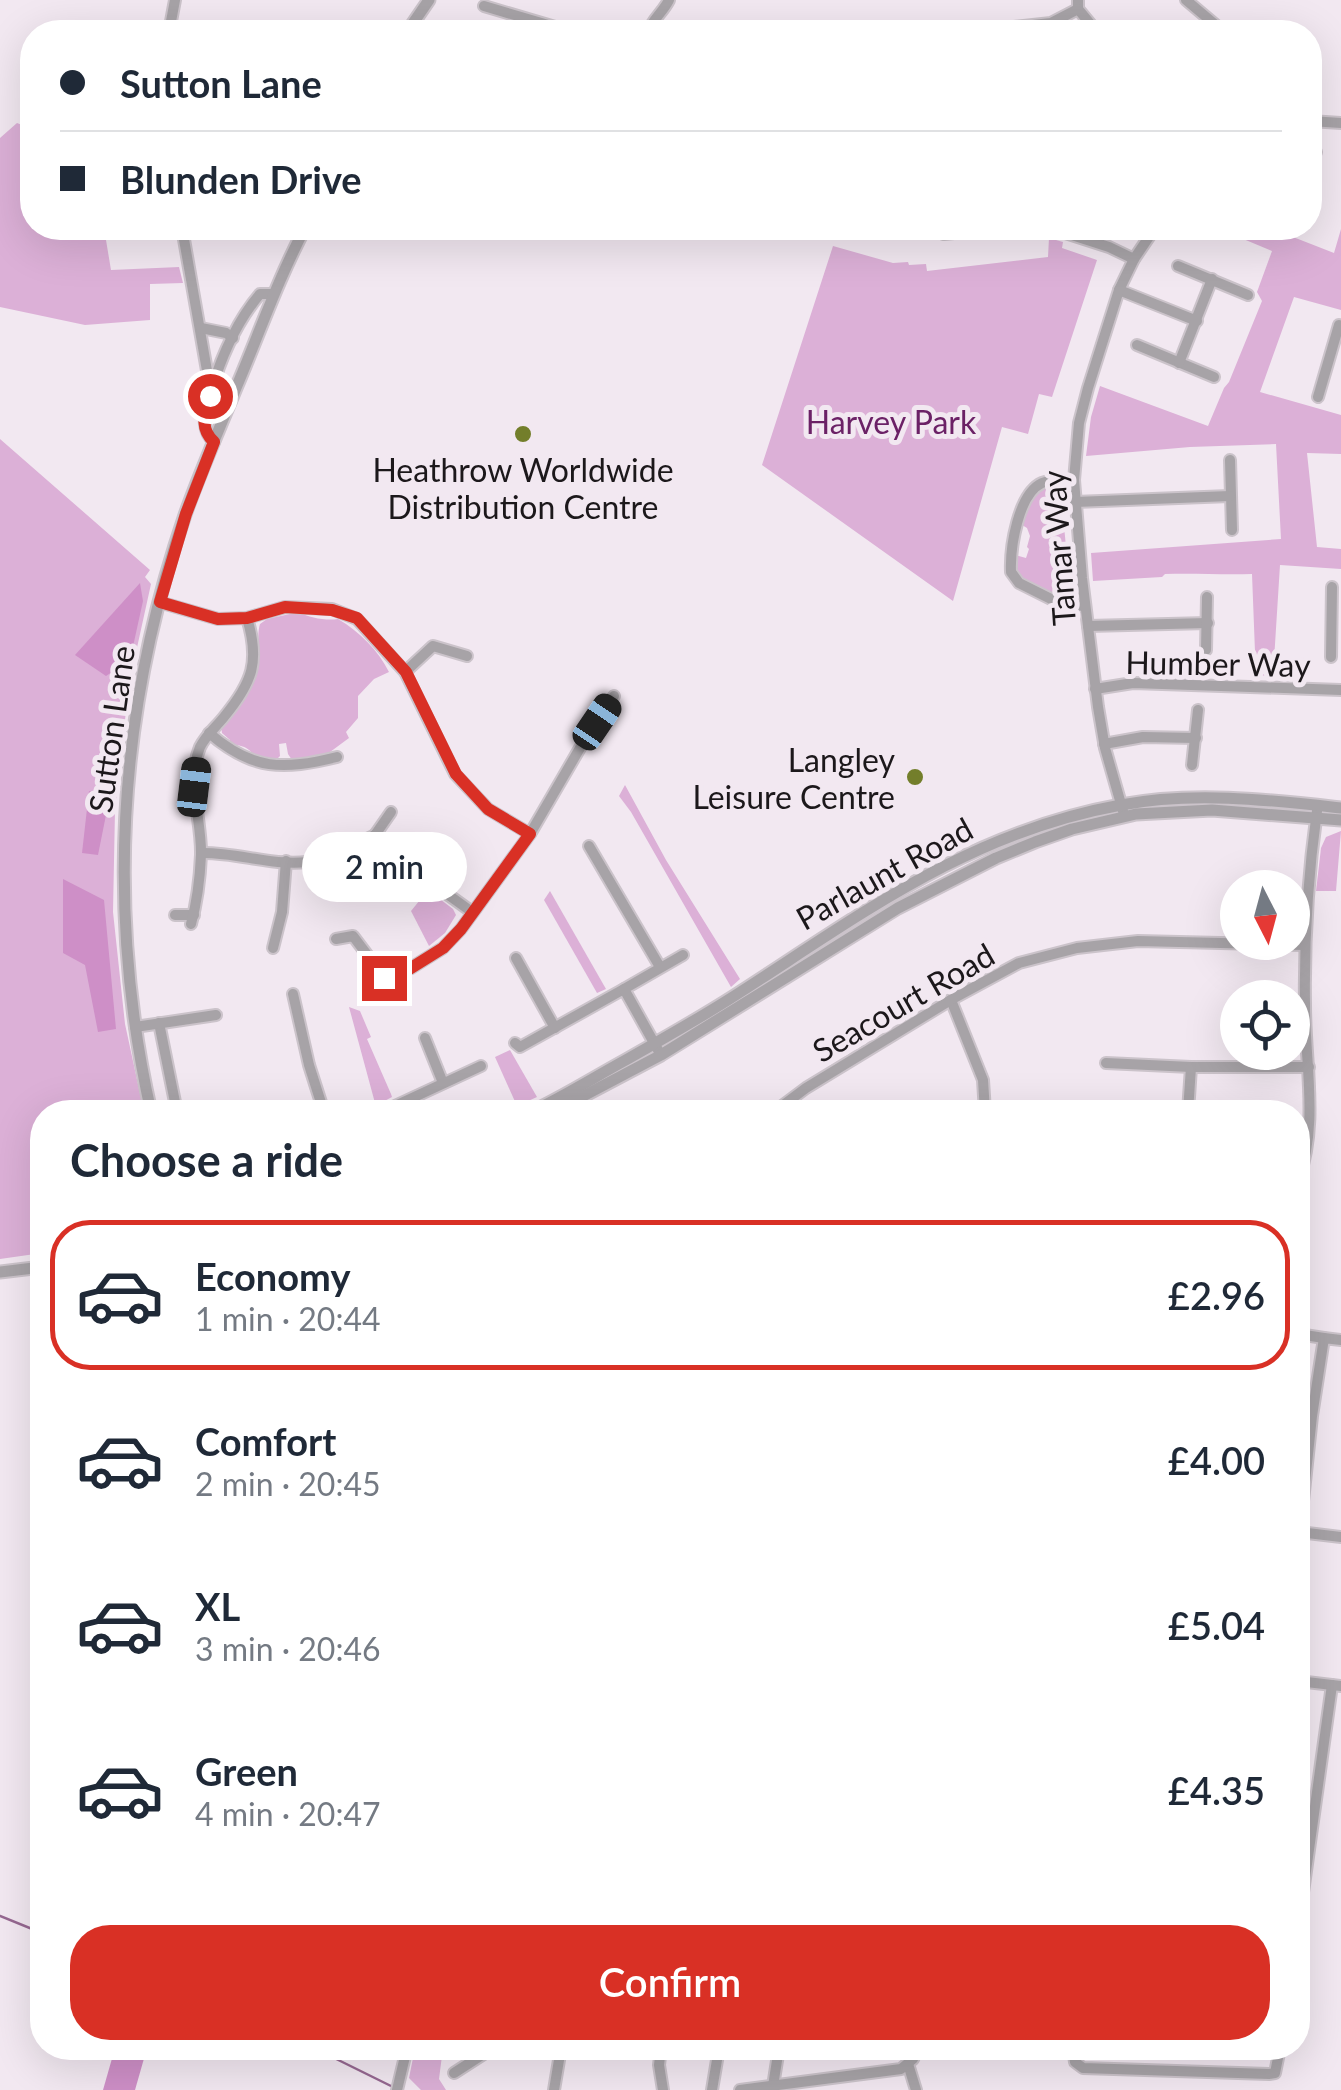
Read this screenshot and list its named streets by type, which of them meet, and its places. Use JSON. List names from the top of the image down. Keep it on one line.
{"streets":{"street":["Tamar Way","Humber Way","Sutton Lane","Parlaunt Road","Seacourt Road"]},"crossings":[["Tamar Way","Humber Way"],["Tamar Way","Parlaunt Road"]],"parks":["Harvey Park"],"places":["Heathrow Worldwide Distribution Centre","Langley Leisure Centre"],"north":"bottom","page":{"banner":["Sutton Lane","Blunden Drive"],"bubble":"2 min","heading":"Choose a ride","list":[{"name":"Economy","note":"1 min · 20:44","value":"£2.96"},{"name":"Comfort","note":"2 min · 20:45","value":"£4.00"},{"name":"XL","note":"3 min · 20:46","value":"£5.04"},{"name":"Green","note":"4 min · 20:47","value":"£4.35"}],"buttons":"Confirm"}}
